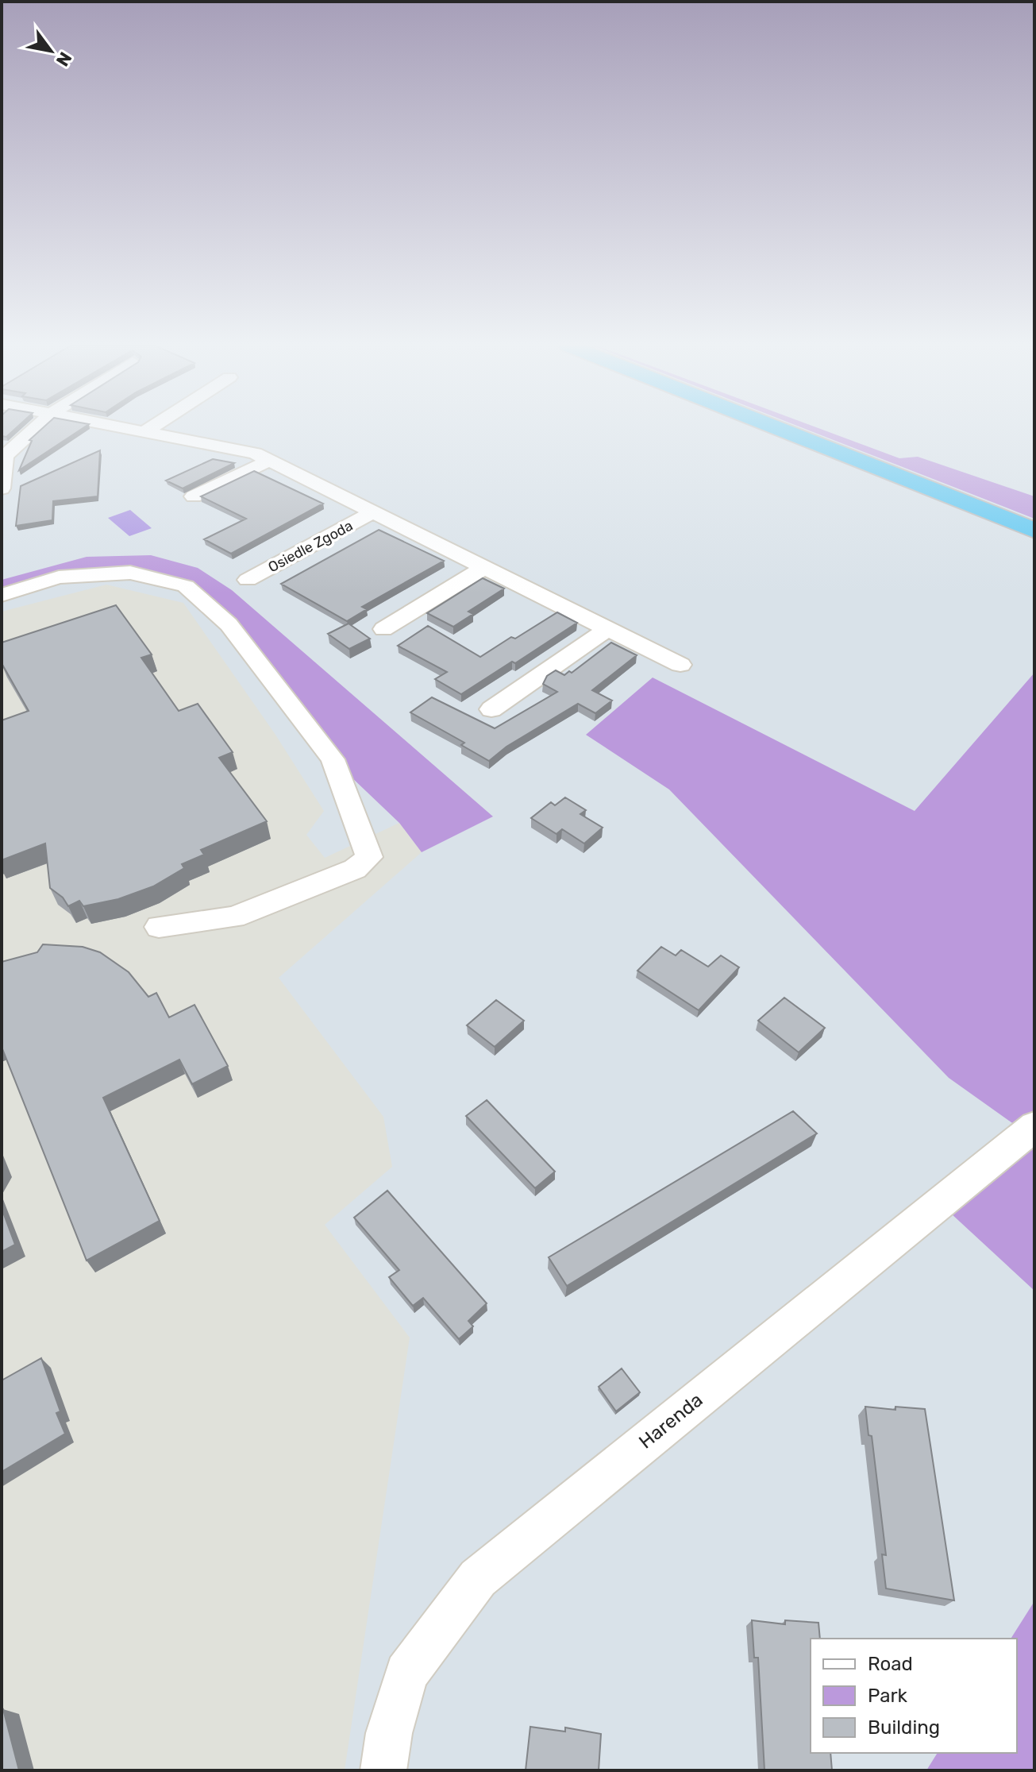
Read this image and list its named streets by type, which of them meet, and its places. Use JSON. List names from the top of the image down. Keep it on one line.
{"streets":{"street":["Osiedle Zgoda","Harenda"]},"legend":["Road","Park","Building"],"north":"bottom right"}
